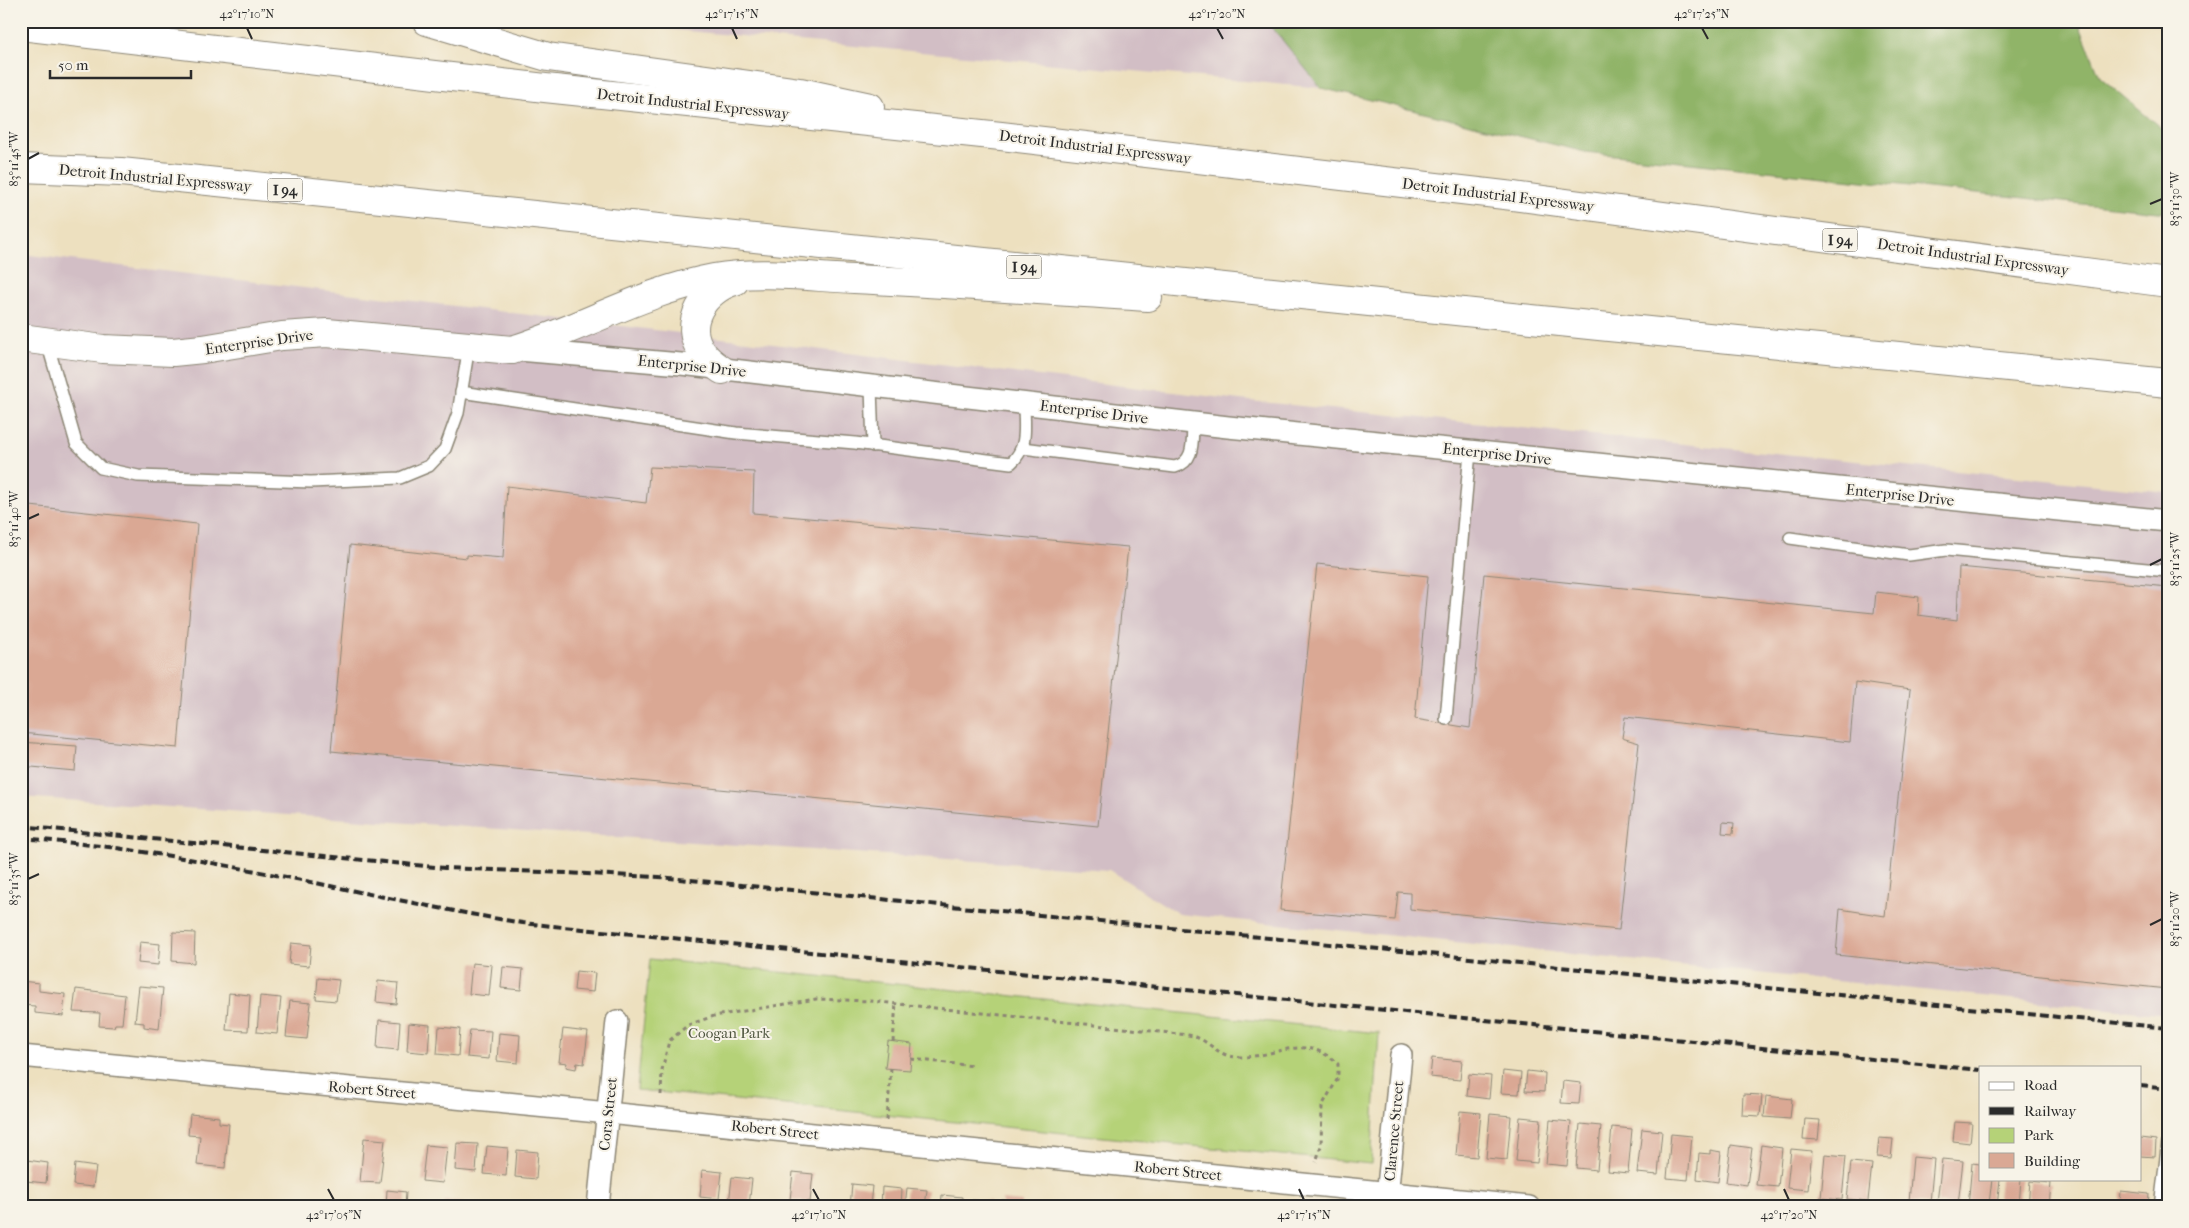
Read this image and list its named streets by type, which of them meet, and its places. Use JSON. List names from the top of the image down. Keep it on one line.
{"streets":{"main road":["Detroit Industrial Expressway","I 94","Enterprise Drive"],"street":["Robert Street","Cora Street","Clarence Street"]},"crossings":[["Robert Street","Cora Street"],["Robert Street","Clarence Street"]],"parks":["Coogan Park"],"legend":["Road","Railway","Park","Building"],"scale_bar":"50 m","coordinates":["42°17'10\"N","42°17'15\"N","42°17'20\"N","42°17'25\"N","83°11'45\"W","83°11'30\"W","83°11'40\"W","83°11'25\"W","83°11'35\"W","83°11'20\"W","42°17'05\"N"]}
